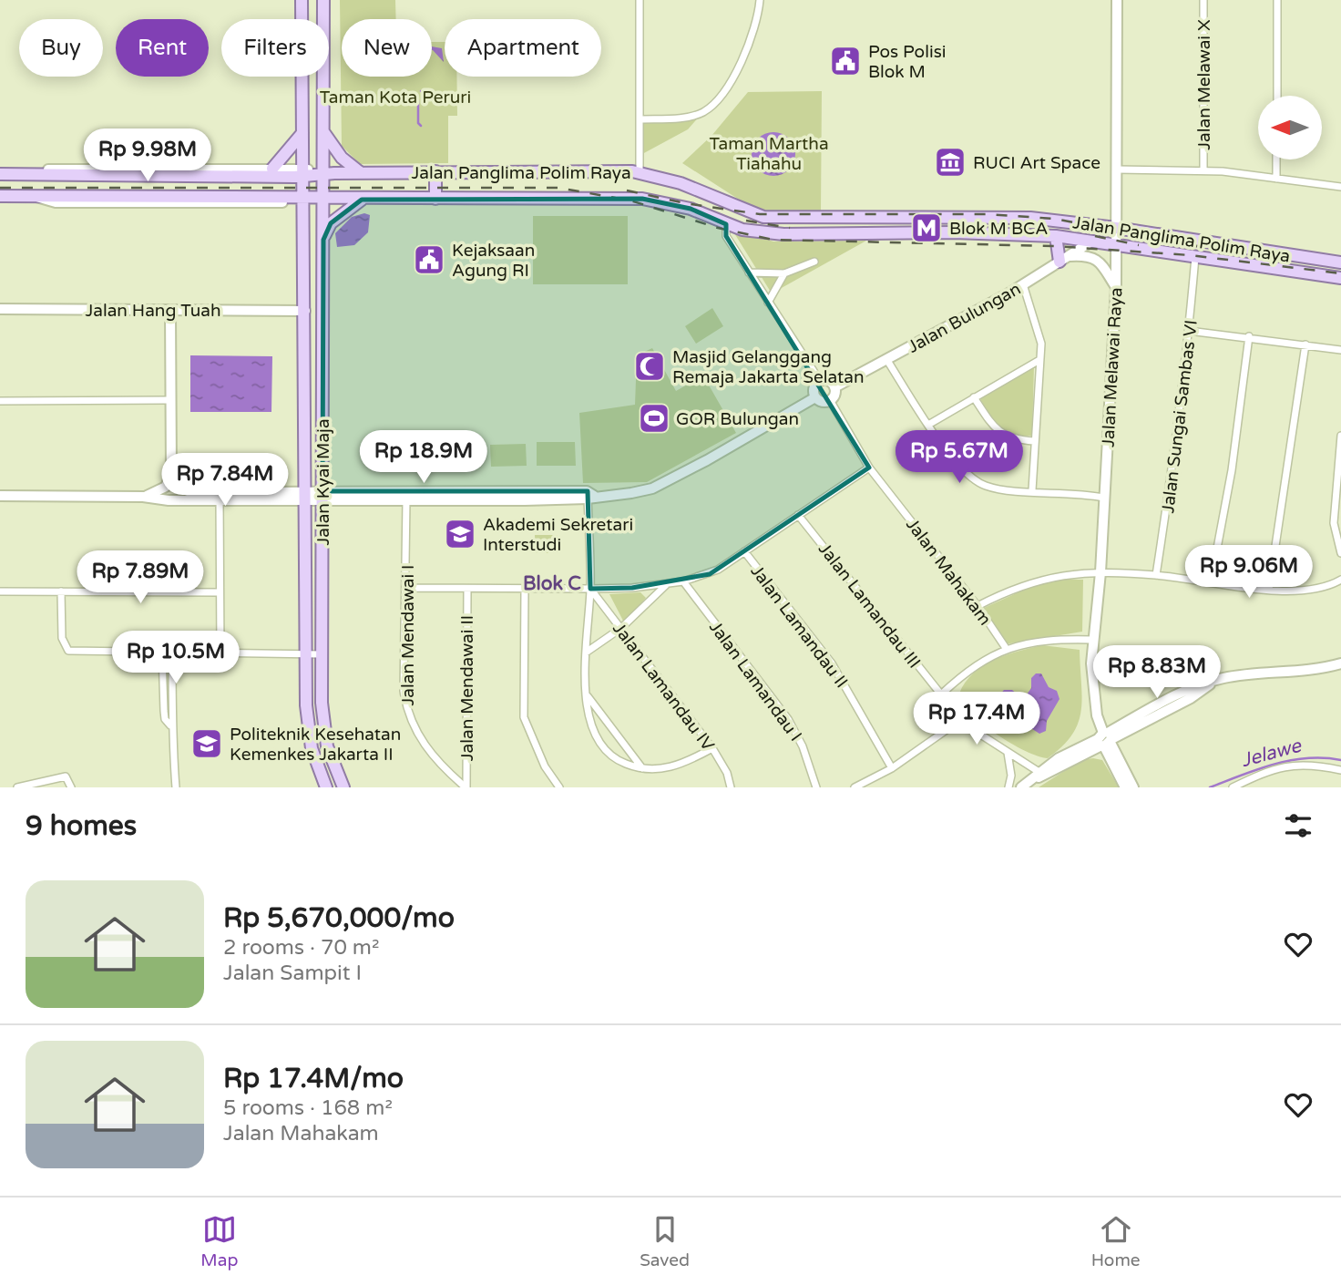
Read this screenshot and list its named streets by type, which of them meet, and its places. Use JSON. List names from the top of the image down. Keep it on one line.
{"streets":{"main road":["Jalan Panglima Polim Raya","Jalan Kyai Maja"],"street":["Jalan Melawai X","Jalan Hang Tuah","Jalan Bulungan","Jalan Melawai Raya","Jalan Sungai Sambas VI","Jalan Mahakam","Jalan Lamandau III","Jalan Lamandau II","Jalan Mendawai I","Jalan Lamandau I","Jalan Lamandau IV","Jalan Mendawai II"]},"crossings":[["Jalan Panglima Polim Raya","Jalan Bulungan"],["Jalan Panglima Polim Raya","Jalan Melawai Raya"],["Jalan Panglima Polim Raya","Jalan Sungai Sambas VI"],["Jalan Panglima Polim Raya","Jalan Kyai Maja"],["Jalan Hang Tuah","Jalan Kyai Maja"],["Jalan Bulungan","Jalan Mahakam"],["Jalan Mendawai I","Jalan Mendawai II"]],"districts":["Blok C"],"water":["Jelawe"],"parks":["Taman Kota Peruri","Taman Martha Tiahahu"],"places":{"public building":["Pos Polisi Blok M","Kejaksaan Agung RI"],"museum":["RUCI Art Space"],"metro station":["Blok M BCA"],"mosque":["Masjid Gelanggang Remaja Jakarta Selatan"],"sports":["GOR Bulungan"],"school or university":["Akademi Sekretari Interstudi","Politeknik Kesehatan Kemenkes Jakarta II"]},"north":"left","page":{"chip":["Buy","Rent","Filters","New","Apartment"],"price":["Rp 9.98M","Rp 18.9M","Rp 5.67M","Rp 7.84M","Rp 9.06M","Rp 7.89M","Rp 10.5M","Rp 8.83M","Rp 17.4M"],"heading":"9 homes","list":[{"name":"Rp 5,670,000/mo","note":"2 rooms · 70 m² · Jalan Sampit I"},{"name":"Rp 17.4M/mo","note":"5 rooms · 168 m² · Jalan Mahakam"}],"tabs":["Map","Saved","Home"]}}
